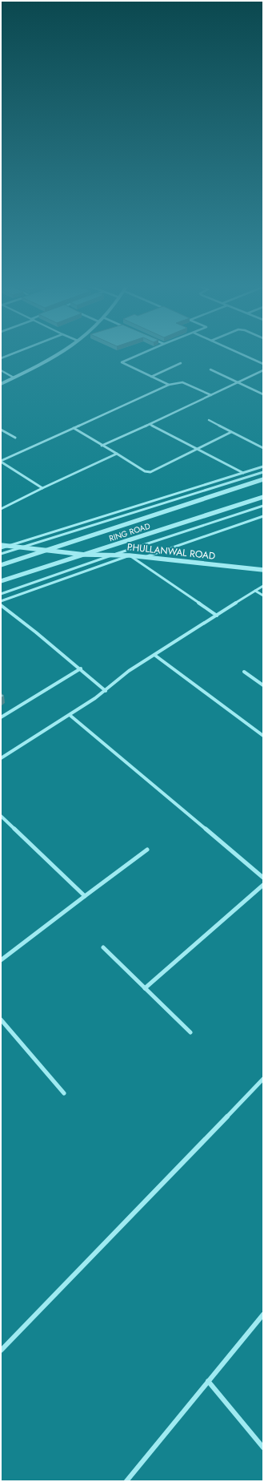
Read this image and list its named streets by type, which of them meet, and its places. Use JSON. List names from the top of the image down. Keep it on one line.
{"streets":{"street":["RING ROAD","PHULLANWAL ROAD"]},"crossings":[["RING ROAD","PHULLANWAL ROAD"]]}
